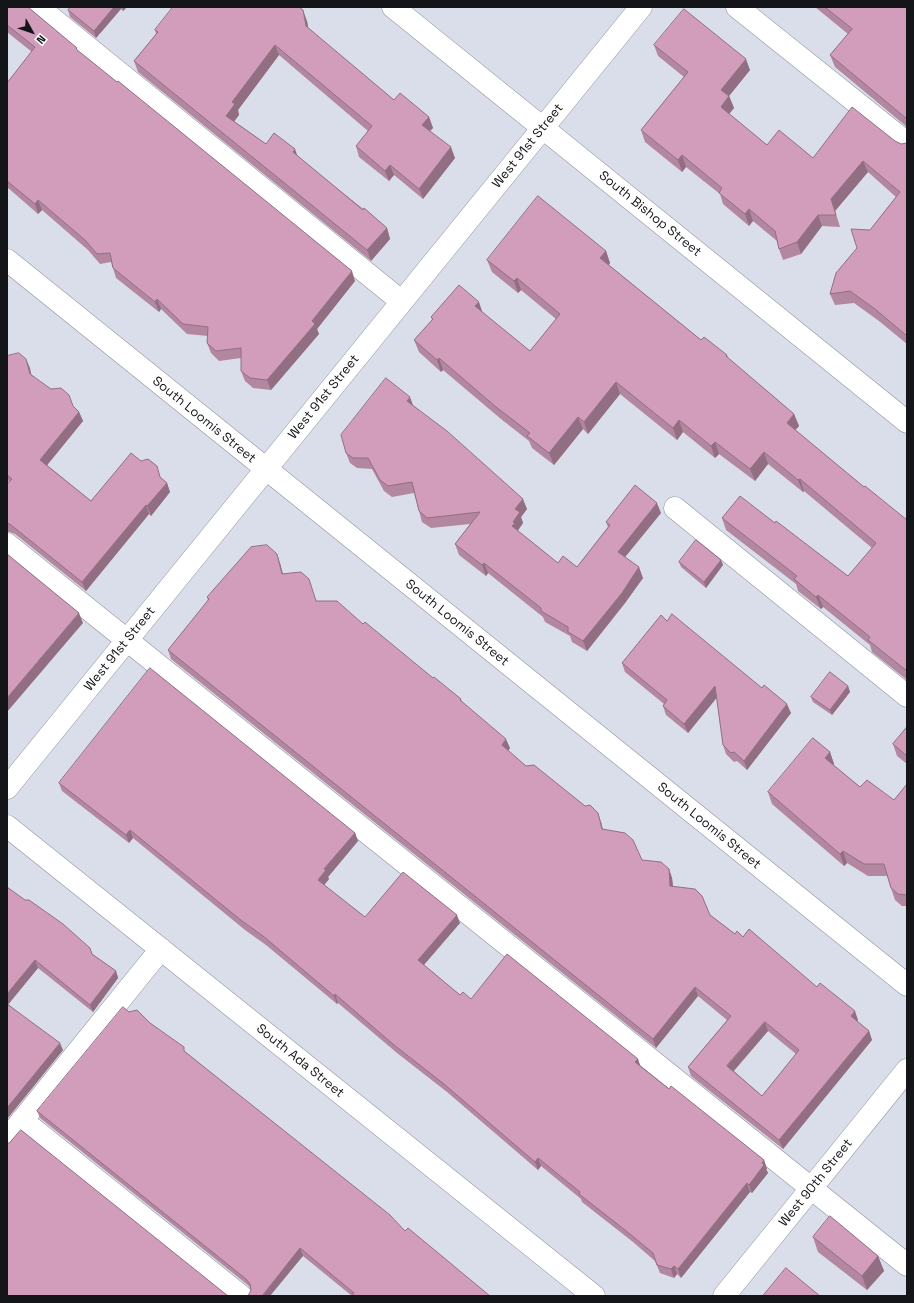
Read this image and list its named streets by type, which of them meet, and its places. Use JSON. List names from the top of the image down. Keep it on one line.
{"streets":{"street":["West 91st Street","South Bishop Street","South Loomis Street","South Ada Street","West 90th Street"]},"crossings":[["West 91st Street","South Bishop Street"],["West 91st Street","South Loomis Street"]],"north":"bottom right"}
